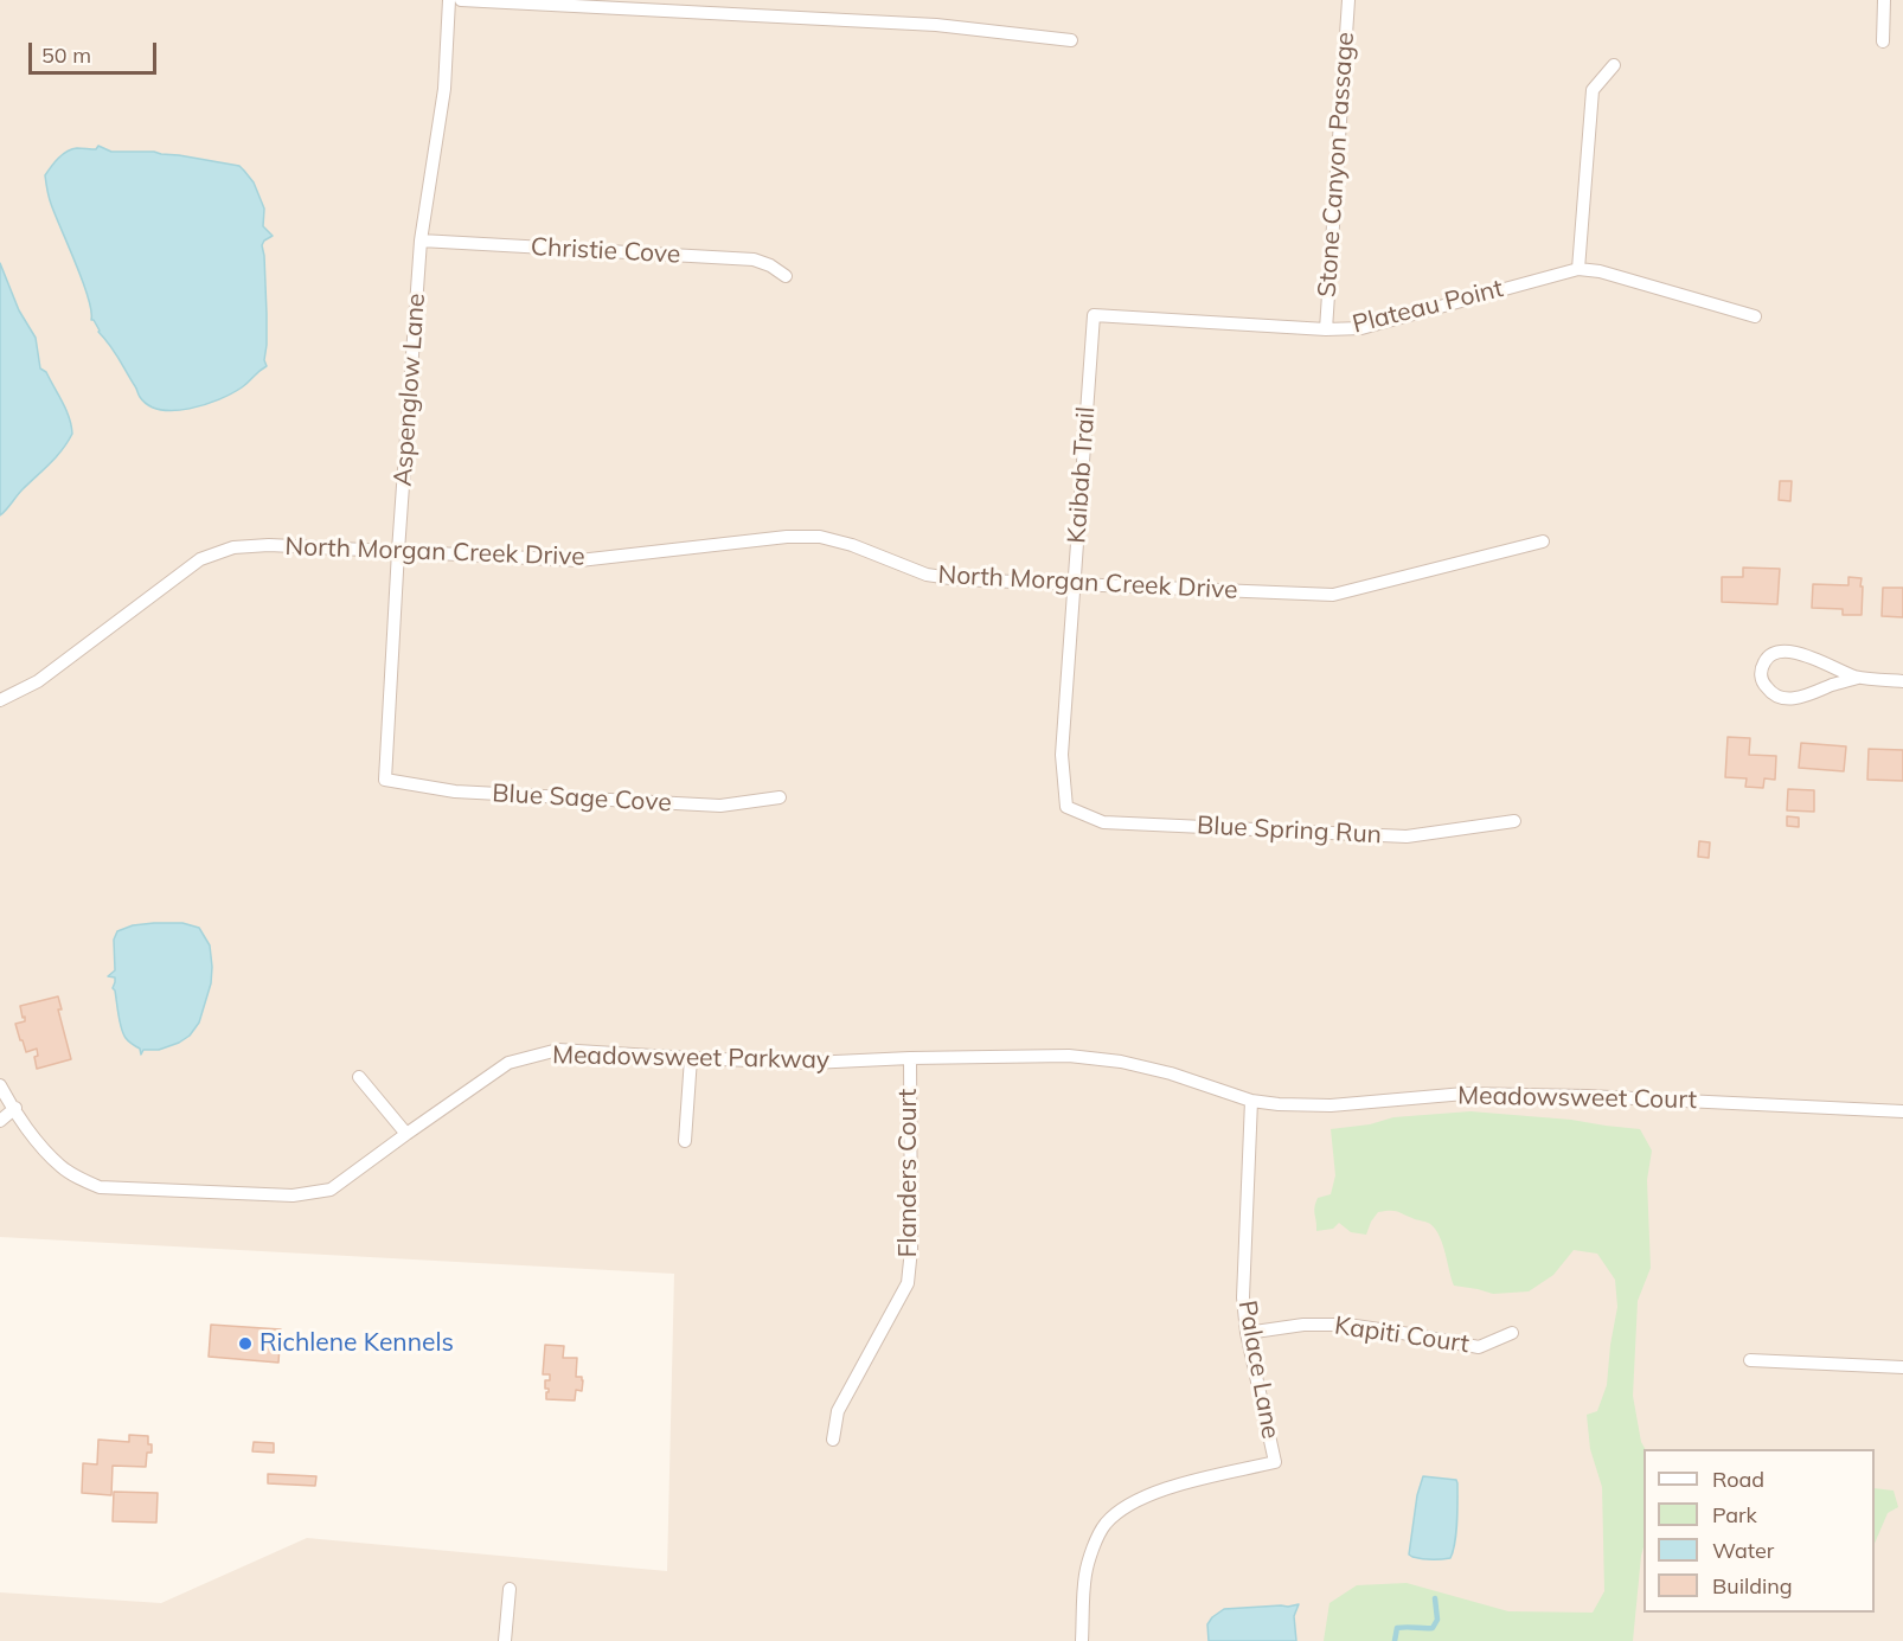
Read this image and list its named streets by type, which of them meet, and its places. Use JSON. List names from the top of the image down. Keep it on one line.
{"streets":{"street":["Stone Canyon Passage","Christie Cove","Plateau Point","Aspenglow Lane","Kaibab Trail","North Morgan Creek Drive","Blue Sage Cove","Blue Spring Run","Meadowsweet Parkway","Meadowsweet Court","Flanders Court","Kapiti Court","Palace Lane"]},"crossings":[["Stone Canyon Passage","Plateau Point"],["Christie Cove","Aspenglow Lane"],["Plateau Point","Kaibab Trail"],["Aspenglow Lane","North Morgan Creek Drive"],["Aspenglow Lane","Blue Sage Cove"],["Kaibab Trail","North Morgan Creek Drive"],["Kaibab Trail","Blue Spring Run"],["Meadowsweet Parkway","Meadowsweet Court"],["Meadowsweet Parkway","Flanders Court"],["Meadowsweet Parkway","Palace Lane"],["Meadowsweet Court","Palace Lane"],["Kapiti Court","Palace Lane"]],"places":["Richlene Kennels"],"legend":["Road","Park","Water","Building"],"scale_bar":"50 m"}
